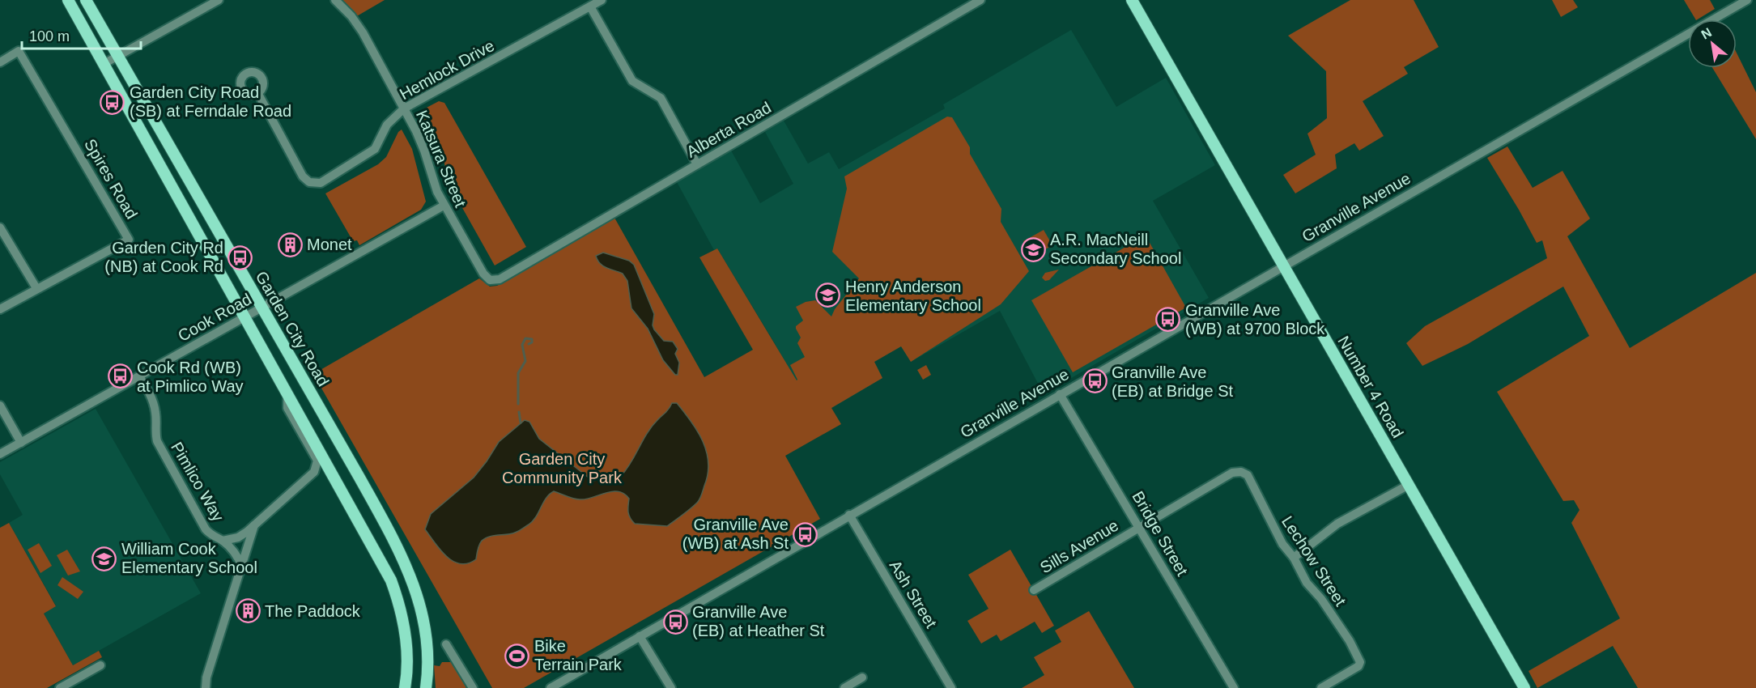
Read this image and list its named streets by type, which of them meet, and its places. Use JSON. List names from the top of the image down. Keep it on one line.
{"streets":{"main road":["Garden City Road","Number 4 Road"],"street":["Hemlock Drive","Alberta Road","Katsura Street","Spires Road","Granville Avenue","Cook Road","Pimlico Way","Bridge Street","Sills Avenue","Lechow Street","Ash Street"]},"crossings":[["Hemlock Drive","Katsura Street"],["Alberta Road","Katsura Street"],["Katsura Street","Cook Road"],["Granville Avenue","Number 4 Road"],["Granville Avenue","Bridge Street"],["Granville Avenue","Ash Street"],["Cook Road","Garden City Road"],["Cook Road","Pimlico Way"],["Bridge Street","Sills Avenue"],["Sills Avenue","Lechow Street"]],"parks":["Garden City Community Park"],"places":{"bus stop":["Garden City Road (SB) at Ferndale Road","Garden City Rd (NB) at Cook Rd","Granville Ave (WB) at 9700 Block","Cook Rd (WB) at Pimlico Way","Granville Ave (EB) at Bridge St","Granville Ave (WB) at Ash St","Granville Ave (EB) at Heather St"],"building":["Monet","The Paddock"],"school or university":["A.R. MacNeill Secondary School","Henry Anderson Elementary School","William Cook Elementary School"],"sports":["Bike Terrain Park"]},"scale_bar":"100 m","north":"top left"}
